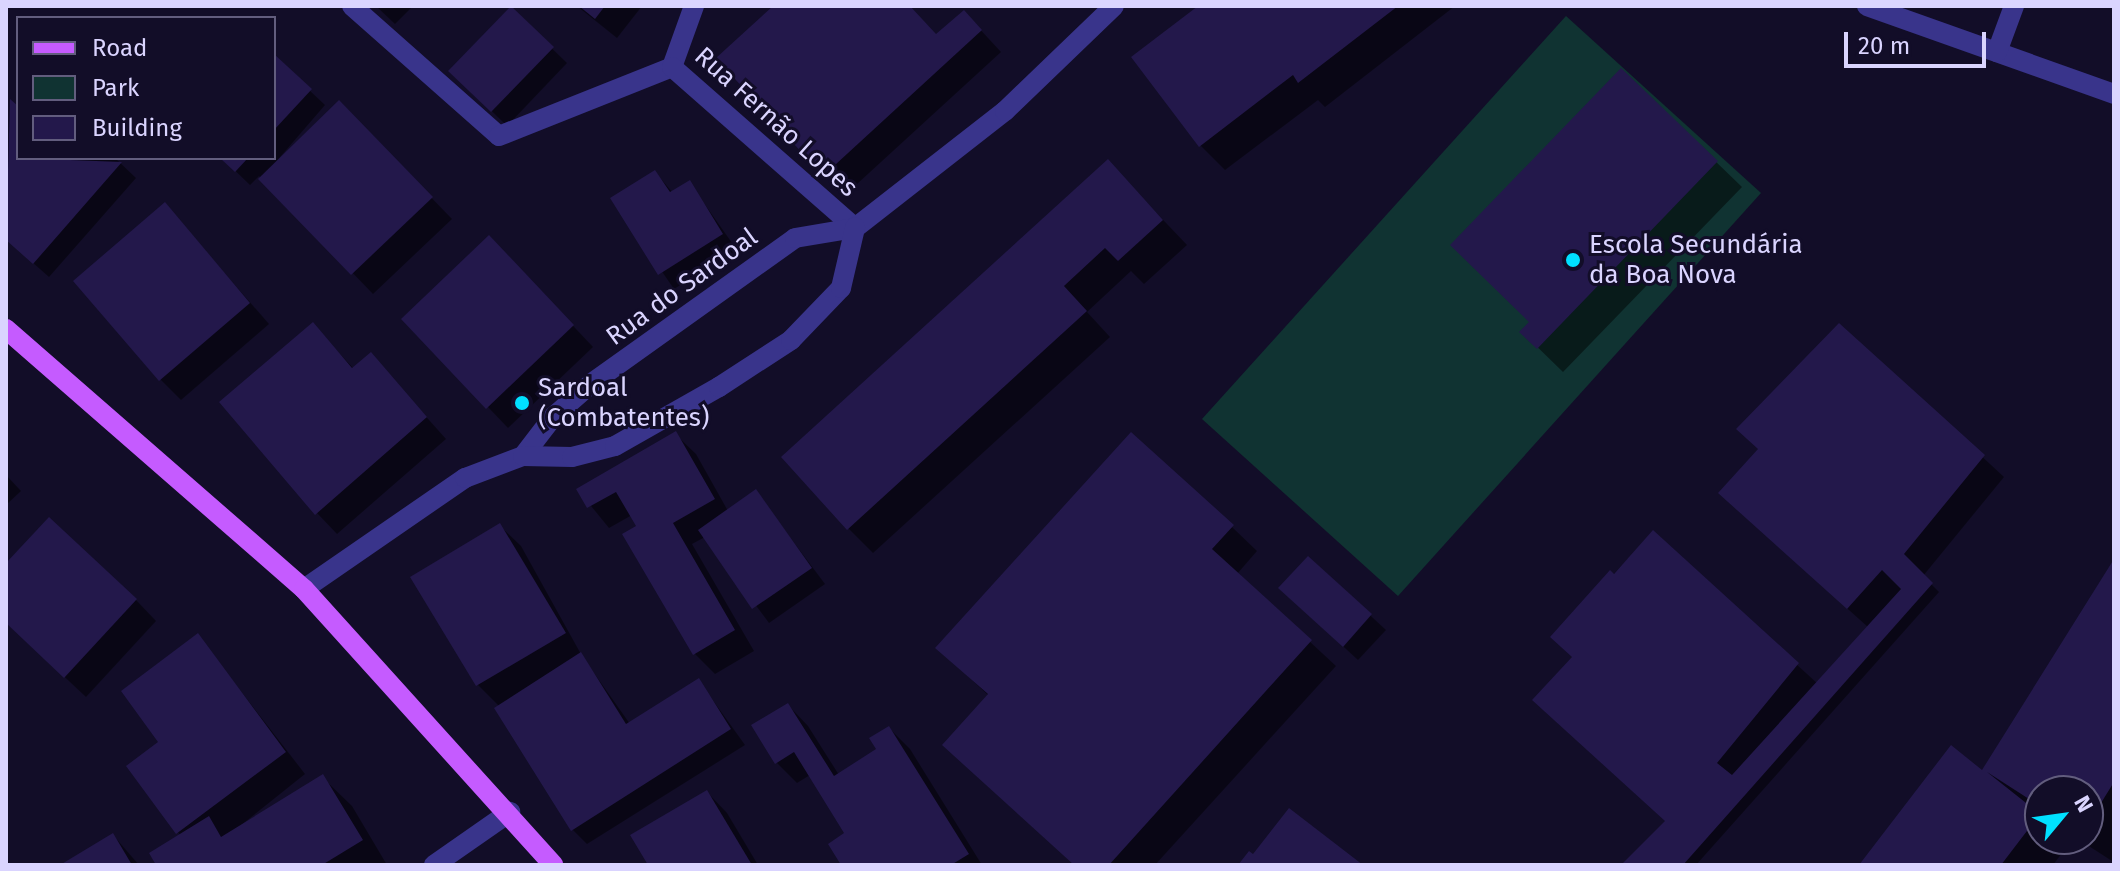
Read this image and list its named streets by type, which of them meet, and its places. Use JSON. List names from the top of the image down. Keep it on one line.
{"streets":{"street":["Rua Fernão Lopes","Rua do Sardoal"]},"crossings":[["Rua Fernão Lopes","Rua do Sardoal"]],"places":["Escola Secundária da Boa Nova","Sardoal (Combatentes)"],"legend":["Road","Park","Building"],"scale_bar":"20 m","north":"top right"}
